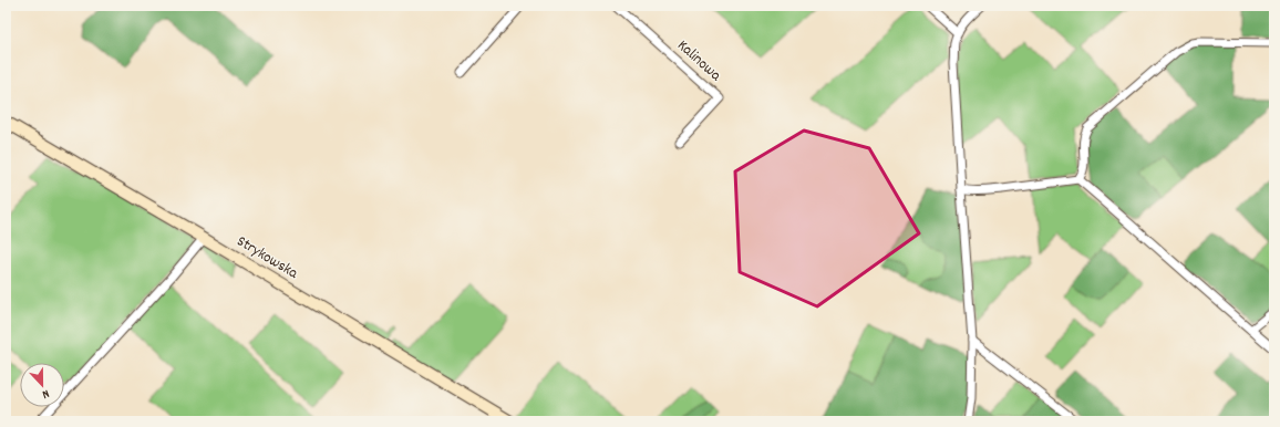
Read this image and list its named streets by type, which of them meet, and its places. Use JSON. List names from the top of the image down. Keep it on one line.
{"streets":{"street":["Kalinowa","Strykowska"]},"north":"bottom"}
